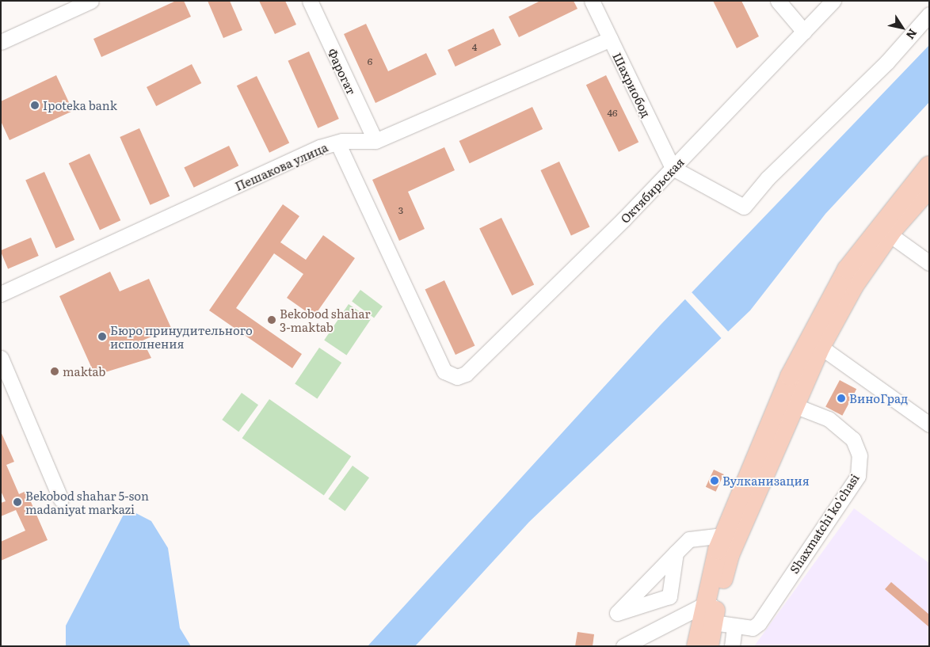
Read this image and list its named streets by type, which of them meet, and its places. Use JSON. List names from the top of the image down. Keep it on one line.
{"streets":{"street":["Фарогат","Шахриобод","Пешакова улица","Октябирьская","Shaxmatchi ko'chasi"]},"crossings":[["Фарогат","Пешакова улица"],["Шахриобод","Пешакова улица"],["Шахриобод","Октябирьская"],["Пешакова улица","Октябирьская"]],"places":["Ipoteka bank","Bekobod shahar 3-maktab","Бюро принудительного исполнения","maktab","ВиноГрад","Вулканизация","Bekobod shahar 5-son madaniyat markazi"],"house_numbers":["4","6","46","3"],"north":"bottom right"}
